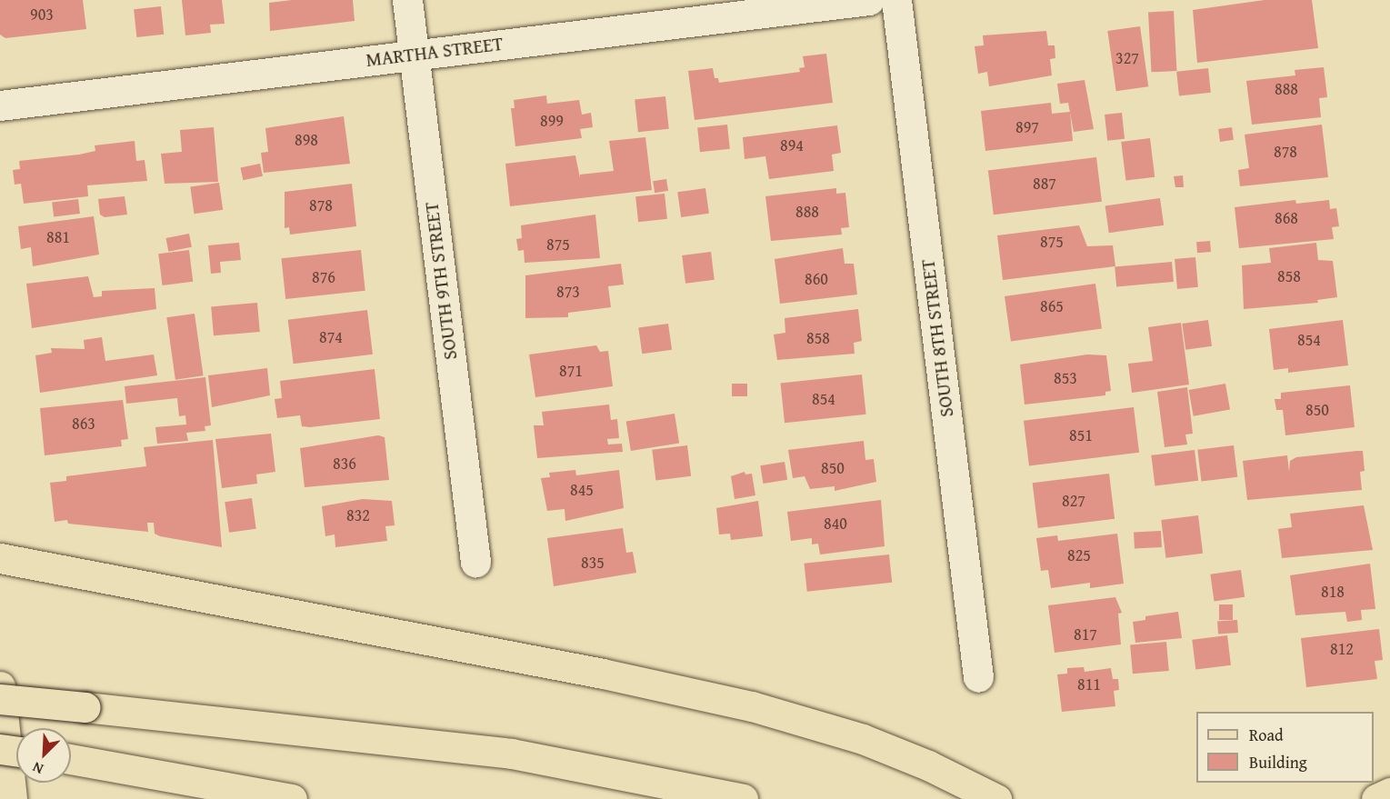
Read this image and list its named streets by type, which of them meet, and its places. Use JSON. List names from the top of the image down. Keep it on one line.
{"streets":{"street":["MARTHA STREET","SOUTH 9TH STREET","SOUTH 8TH STREET"]},"crossings":[["MARTHA STREET","SOUTH 9TH STREET"]],"house_numbers":["903","327","888","899","897","898","894","878","887","878","888","868","881","875","875","858","876","860","873","865","874","858","854","871","853","854","850","863","851","836","850","845","827","832","840","825","835","818","817","812","811"],"legend":["Road","Building"],"north":"bottom left"}
